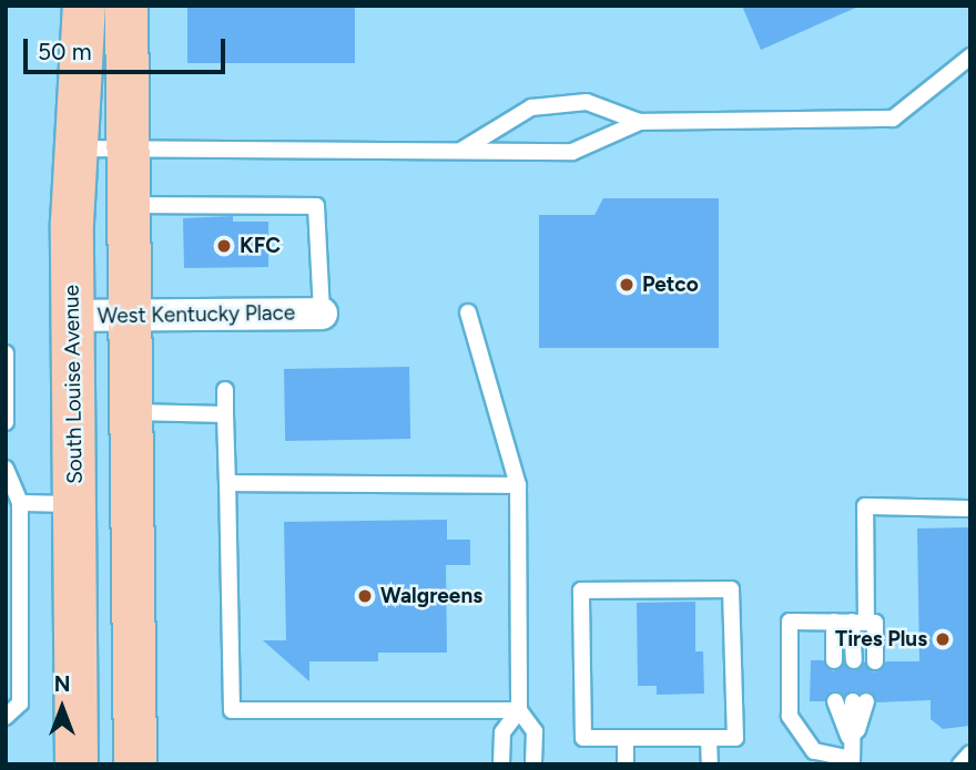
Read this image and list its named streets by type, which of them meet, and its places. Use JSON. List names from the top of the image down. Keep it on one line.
{"streets":{"main road":["South Louise Avenue"],"street":["West Kentucky Place"]},"crossings":[["West Kentucky Place","South Louise Avenue"]],"places":["KFC","Petco","Walgreens","Tires Plus"],"scale_bar":"50 m","north":"top"}
